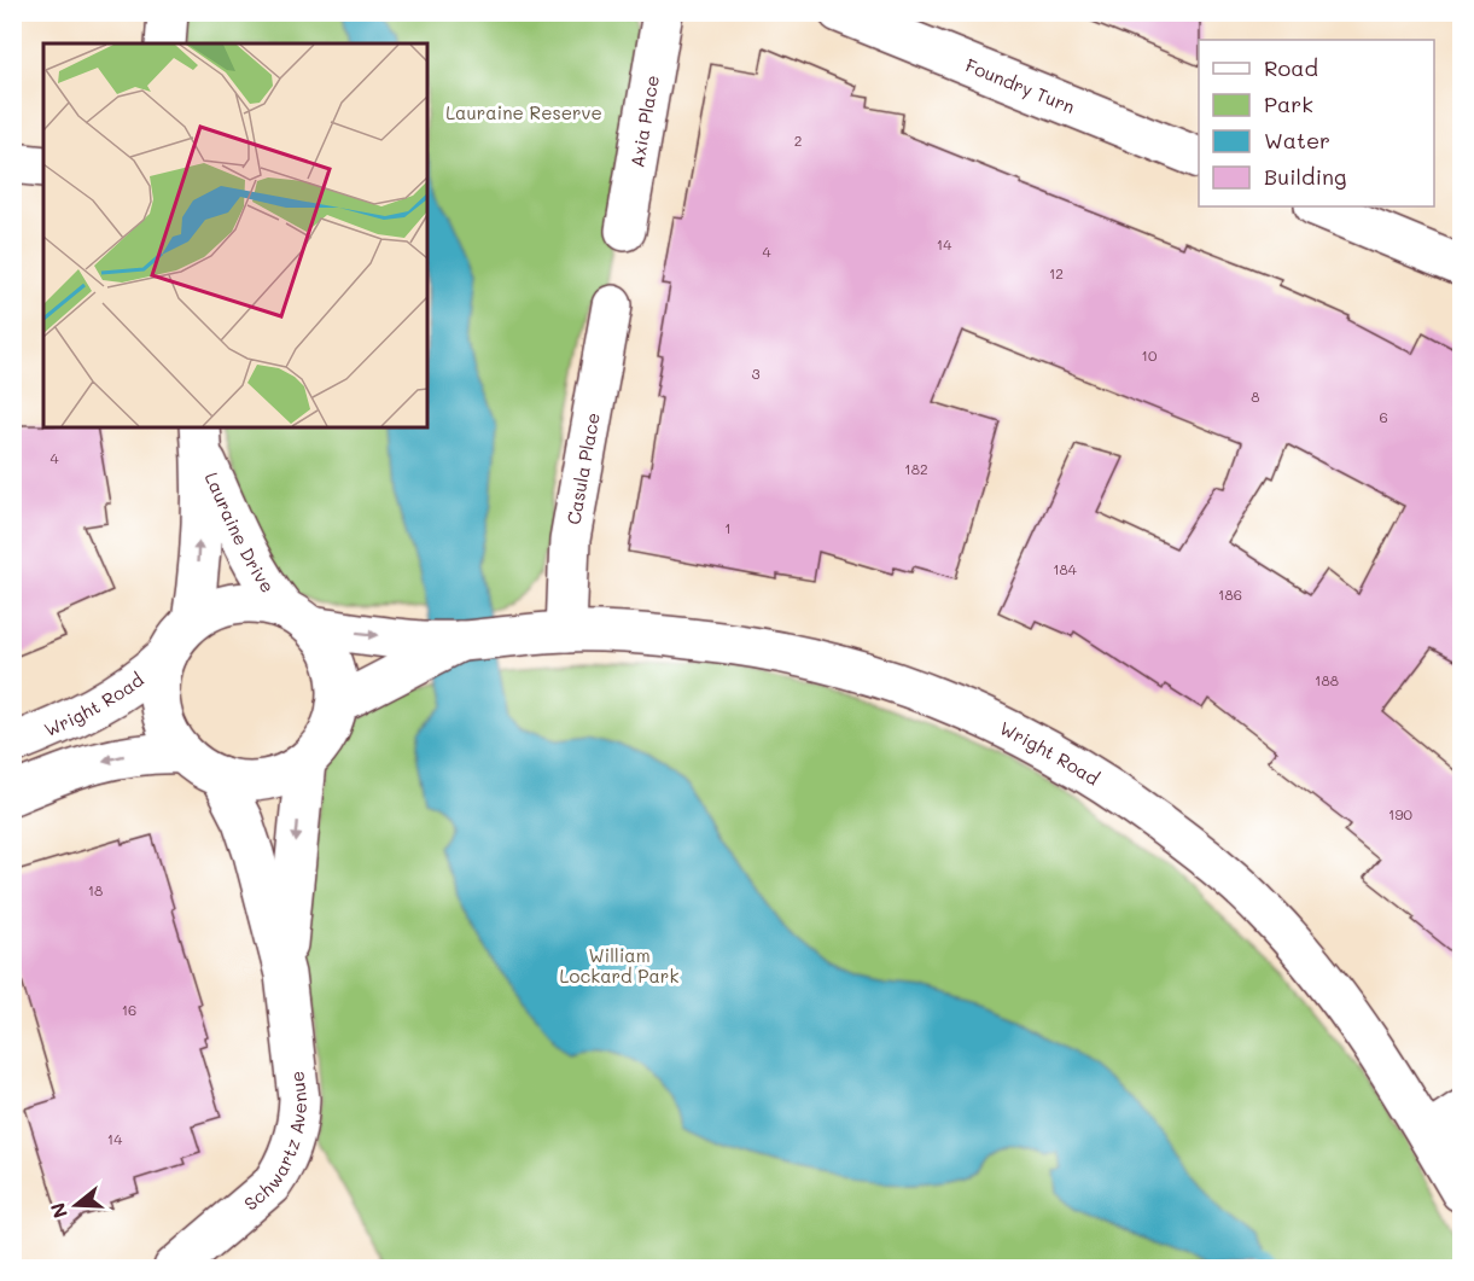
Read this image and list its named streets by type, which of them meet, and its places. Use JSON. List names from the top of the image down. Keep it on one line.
{"streets":{"street":["Foundry Turn","Axia Place","Casula Place","Lauraine Drive","Wright Road","Schwartz Avenue"]},"crossings":[["Casula Place","Wright Road"],["Lauraine Drive","Wright Road"],["Lauraine Drive","Schwartz Avenue"],["Wright Road","Schwartz Avenue"]],"one_way":["Lauraine Drive"],"parks":["Lauraine Reserve","William Lockard Park"],"house_numbers":["2","14","4","12","10","3","8","6","4","182","1","184","186","188","190","18","16","14"],"legend":["Road","Park","Water","Building"],"north":"left"}
